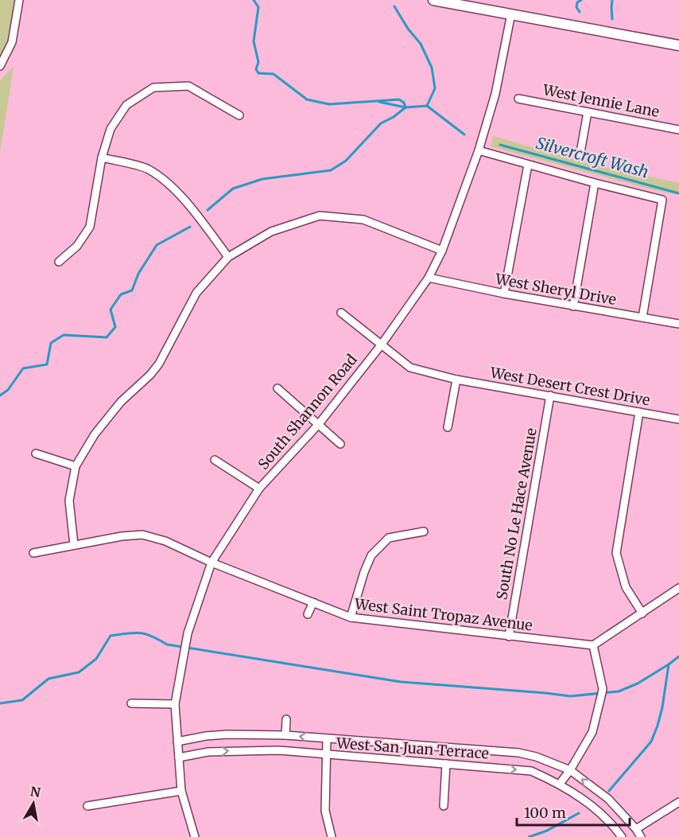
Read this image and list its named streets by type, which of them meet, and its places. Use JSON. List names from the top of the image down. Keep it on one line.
{"streets":{"street":["West Jennie Lane","West Sheryl Drive","West Desert Crest Drive","South Shannon Road","South No Le Hace Avenue","West Saint Tropaz Avenue","West San Juan Terrace"]},"crossings":[["West Sheryl Drive","South Shannon Road"],["West Desert Crest Drive","South Shannon Road"],["West Desert Crest Drive","South No Le Hace Avenue"],["South Shannon Road","West Saint Tropaz Avenue"],["South Shannon Road","West San Juan Terrace"],["South No Le Hace Avenue","West Saint Tropaz Avenue"]],"water":["Silvercroft Wash"],"scale_bar":"100 m","north":"top"}
